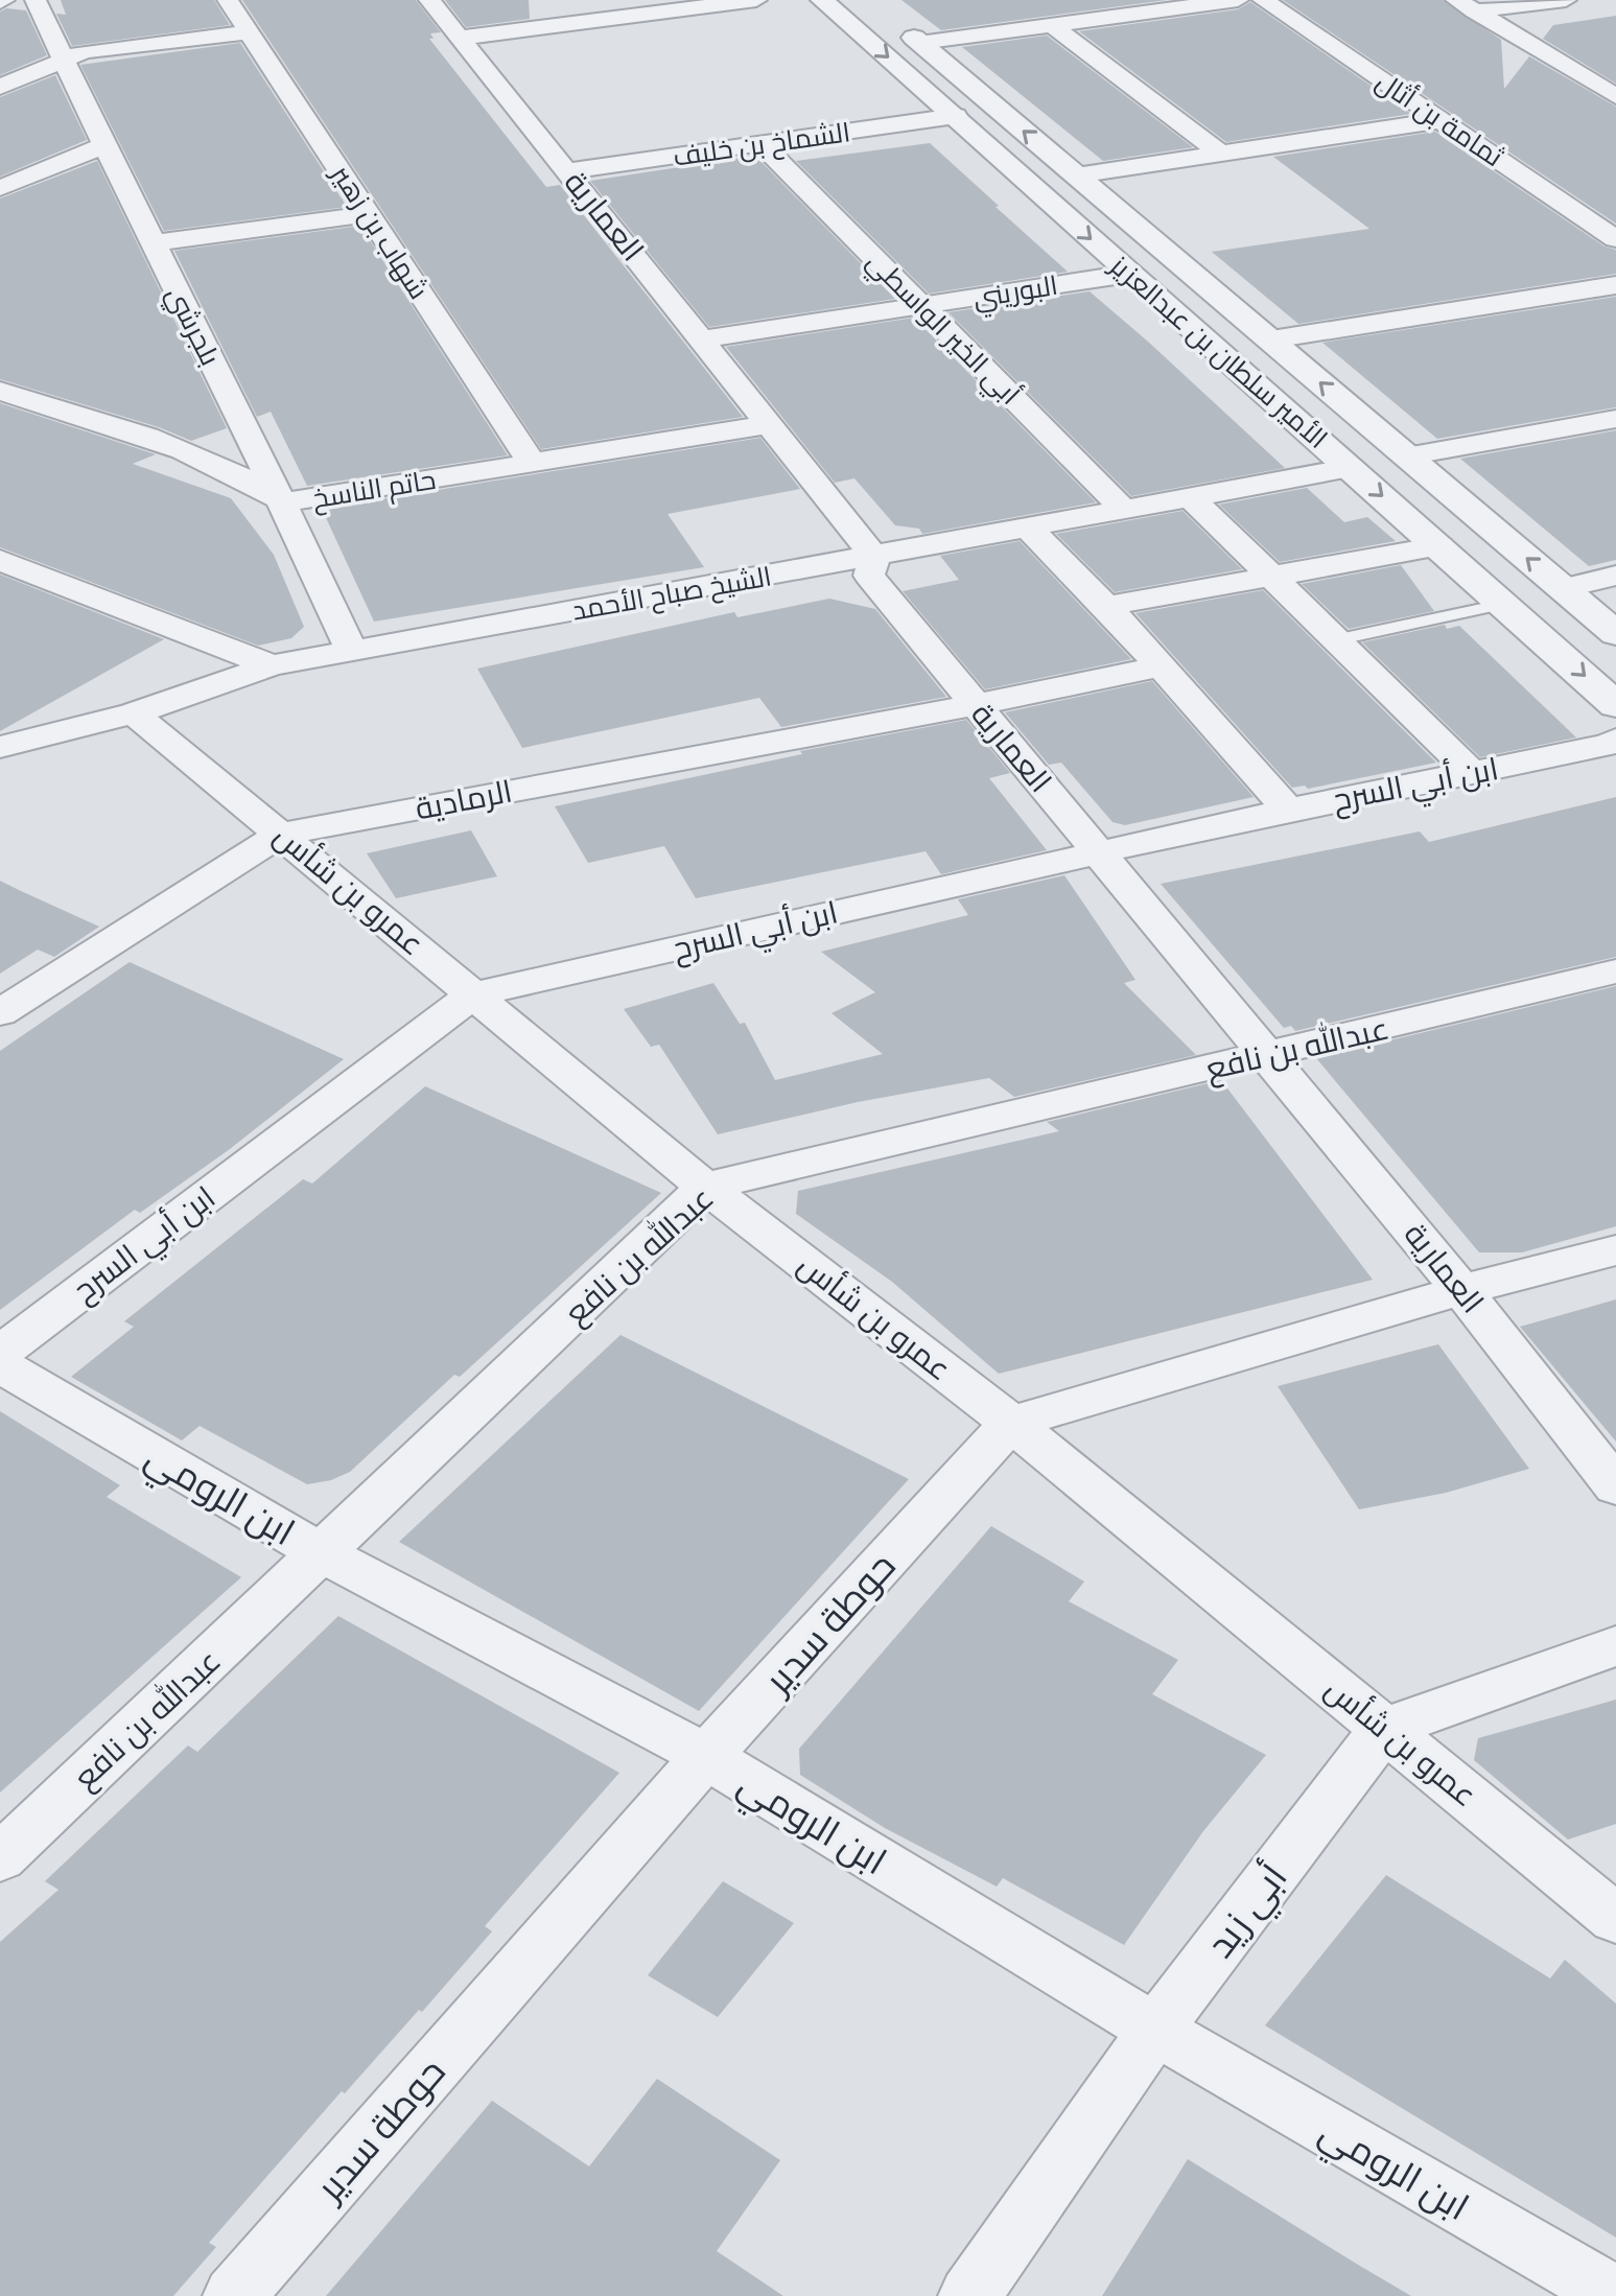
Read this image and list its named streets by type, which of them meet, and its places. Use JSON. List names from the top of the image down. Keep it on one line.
{"streets":{"street":["ثمامة بن أثال","الشماخ بن خليف","العمارية","شهاب بن زهير","البوريني","بلجرشي","أبي الخير الواسطي","الأمير سلطان بن عبدالعزيز","حاتم الناسخ","الشيخ صباح الأحمد","ابن أبي السرح","الرمادية","عمرو بن شأس","عبدالله بن نافع","ابن الرومي","حوطة سدير","أبي زيد"]},"crossings":[["الشماخ بن خليف","العمارية"],["الشماخ بن خليف","أبي الخير الواسطي"],["الشماخ بن خليف","الأمير سلطان بن عبدالعزيز"],["العمارية","البوريني"],["العمارية","حاتم الناسخ"],["العمارية","الشيخ صباح الأحمد"],["العمارية","ابن أبي السرح"],["العمارية","الرمادية"],["العمارية","عبدالله بن نافع"],["شهاب بن زهير","حاتم الناسخ"],["البوريني","أبي الخير الواسطي"],["البوريني","الأمير سلطان بن عبدالعزيز"],["بلجرشي","حاتم الناسخ"],["بلجرشي","الشيخ صباح الأحمد"],["أبي الخير الواسطي","الشيخ صباح الأحمد"],["الأمير سلطان بن عبدالعزيز","الشيخ صباح الأحمد"],["الشيخ صباح الأحمد","عمرو بن شأس"],["ابن أبي السرح","عمرو بن شأس"],["الرمادية","عمرو بن شأس"],["عمرو بن شأس","عبدالله بن نافع"],["عمرو بن شأس","حوطة سدير"],["عمرو بن شأس","أبي زيد"],["عبدالله بن نافع","ابن الرومي"],["ابن الرومي","حوطة سدير"],["ابن الرومي","أبي زيد"]]}
